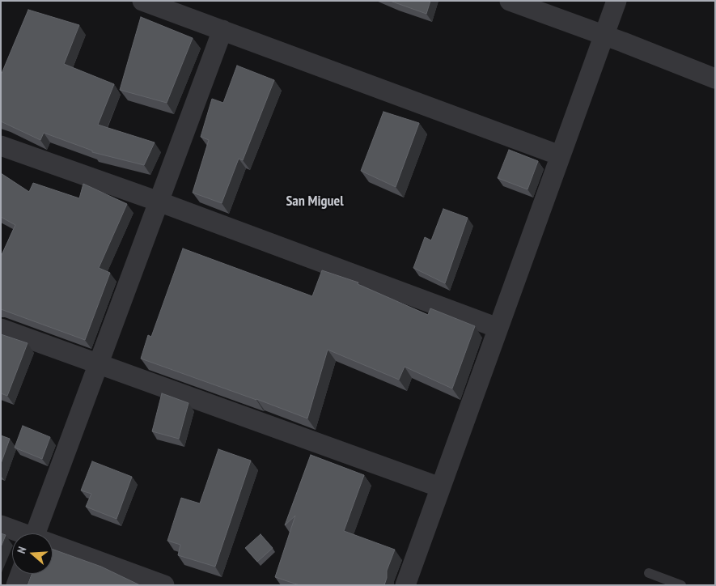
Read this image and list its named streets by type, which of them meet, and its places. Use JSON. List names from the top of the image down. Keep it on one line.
{"districts":["San Miguel"],"north":"left"}
